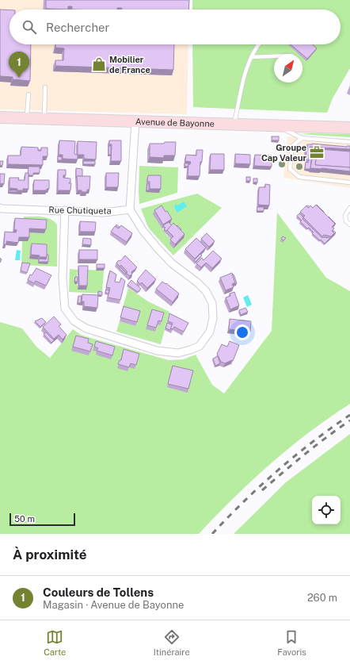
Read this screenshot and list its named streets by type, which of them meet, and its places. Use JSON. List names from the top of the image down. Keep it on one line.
{"streets":{"main road":["Avenue de Bayonne"],"street":["Rue Chutiqueta"]},"places":{"shop":["Mobilier de France"],"office":["Groupe Cap Valeur"]},"scale_bar":"50 m","north":"top right","page":{"search":"Rechercher","pins":"1","scale":"50 m","heading":"À proximité","list":[{"mark":"1","name":"Couleurs de Tollens","note":"Magasin · Avenue de Bayonne","value":"260 m"}],"nav":["Carte","Itinéraire","Favoris"]}}
